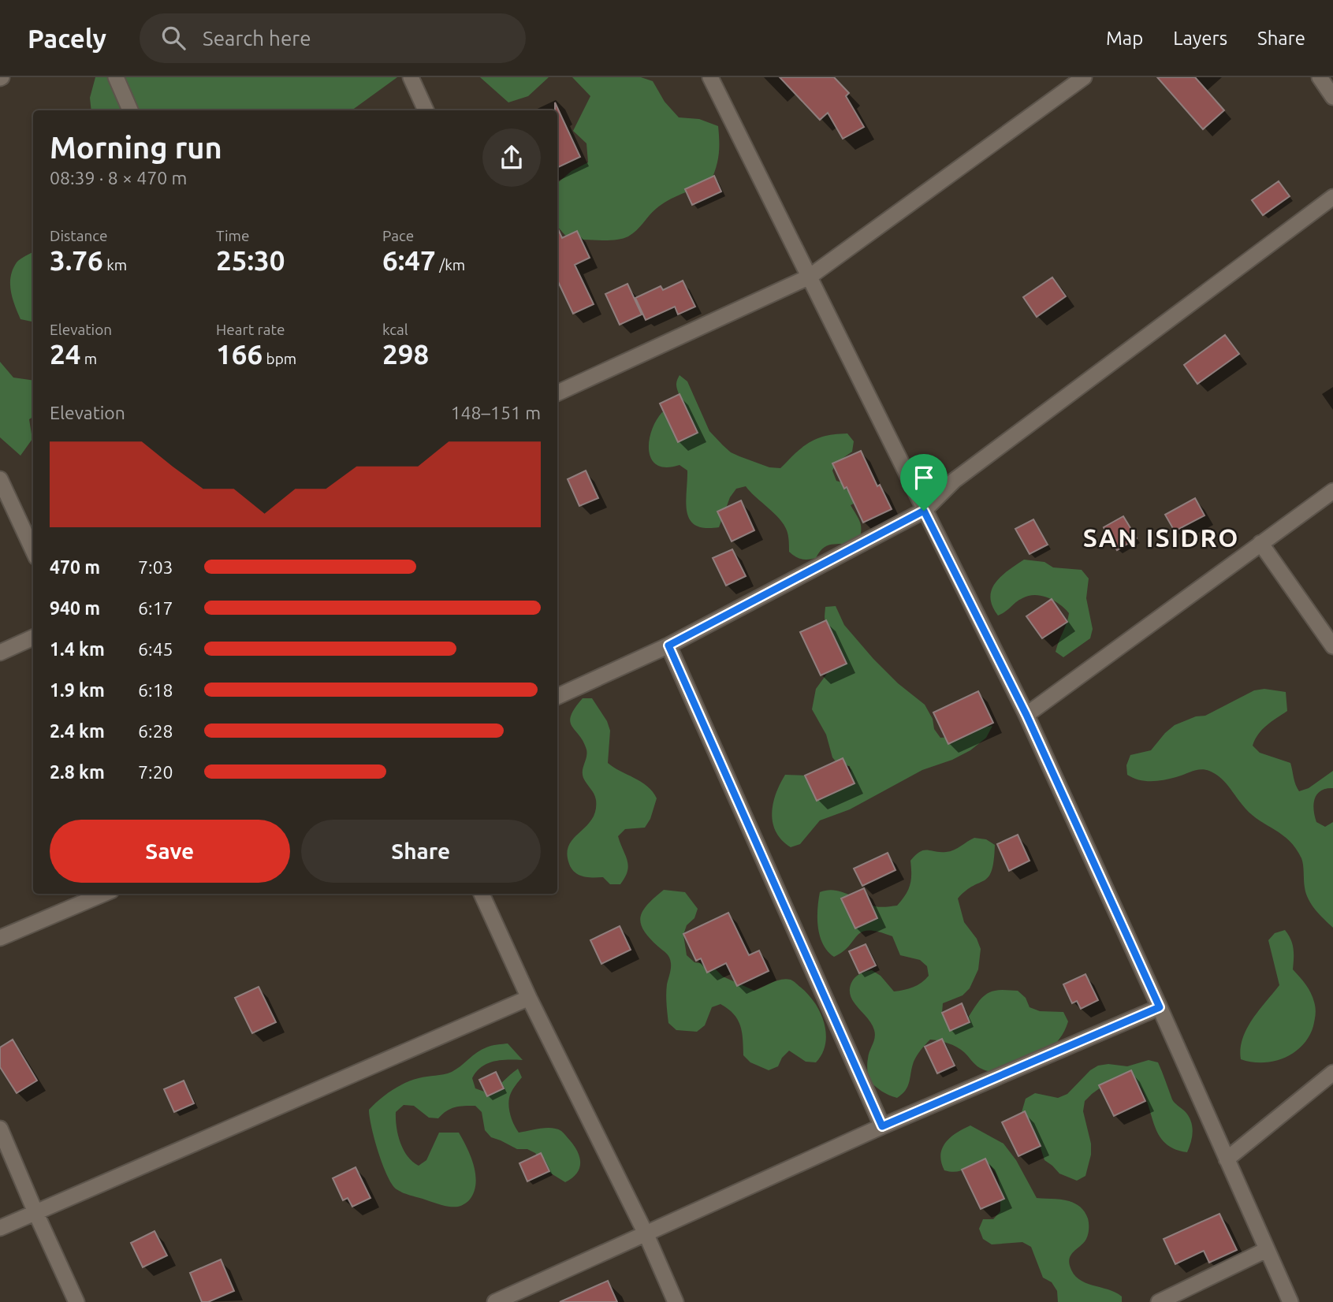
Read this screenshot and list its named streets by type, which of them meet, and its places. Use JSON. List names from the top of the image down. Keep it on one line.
{"districts":["SAN ISIDRO"],"page":{"header":"Pacely","search":"Search here","nav":["Map","Layers","Share"],"heading":["Morning run","08:39 · 8 × 470 m"],"stats":[["Distance","3.76 km"],["Time","25:30"],["Pace","6:47 /km"],["Elevation","24 m"],["Heart rate","166 bpm"],["kcal","298"]],"chart":["Elevation","148–151 m"],"list":[{"name":"470 m","note":"7:03"},{"name":"940 m","note":"6:17"},{"name":"1.4 km","note":"6:45"},{"name":"1.9 km","note":"6:18"},{"name":"2.4 km","note":"6:28"},{"name":"2.8 km","note":"7:20"}],"buttons":["Save","Share"]}}
